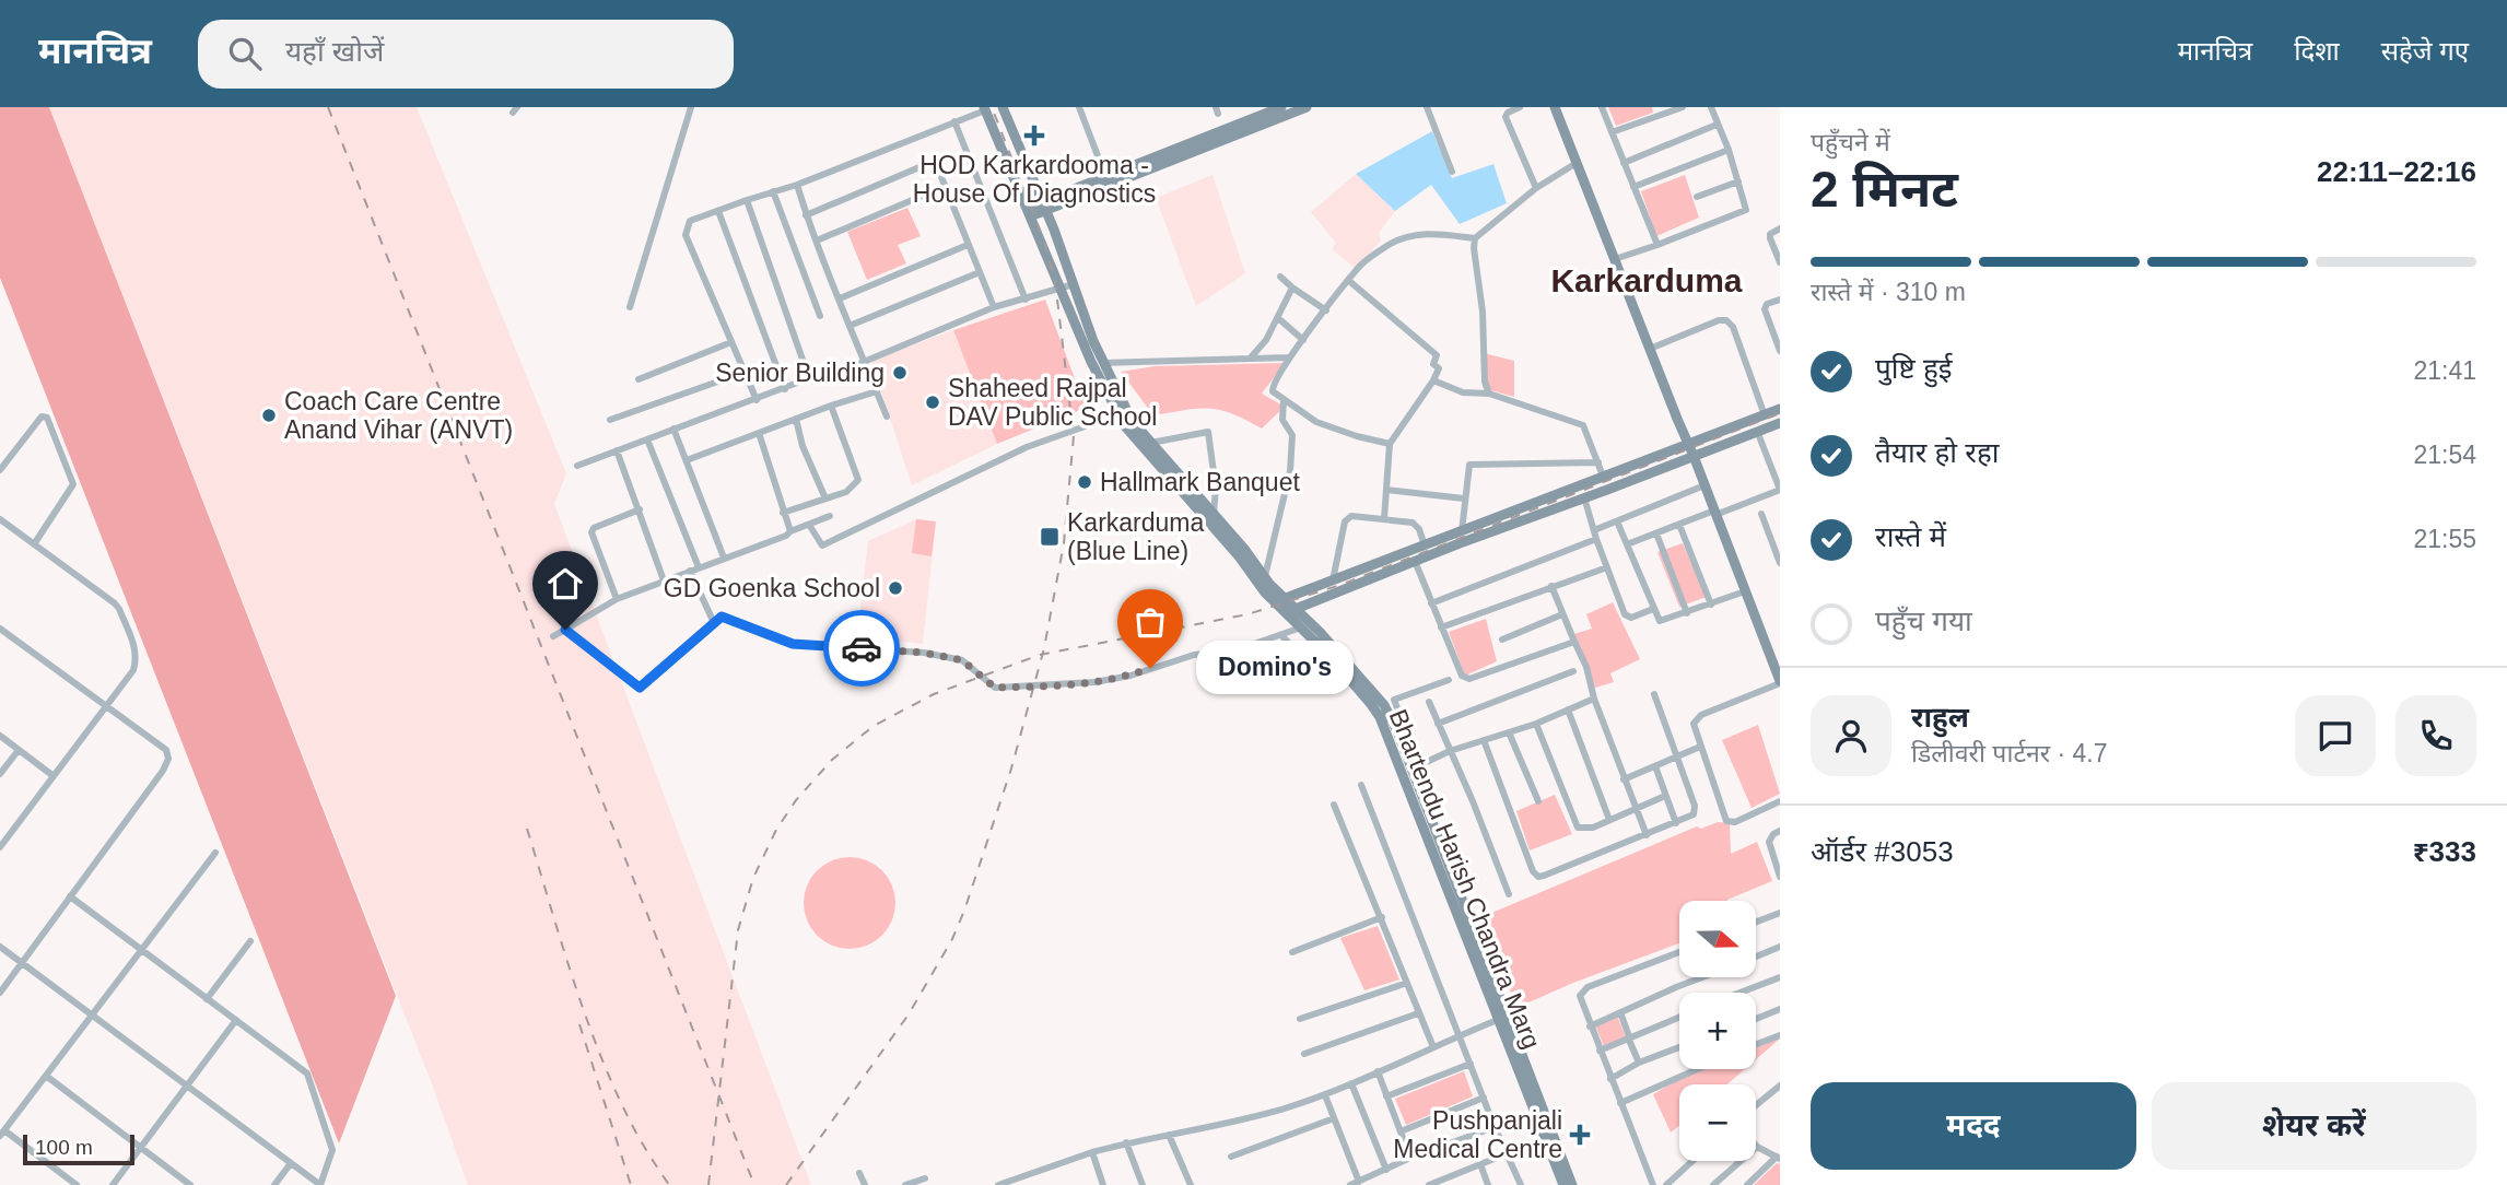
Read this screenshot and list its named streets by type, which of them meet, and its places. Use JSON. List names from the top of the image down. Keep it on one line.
{"streets":{"street":["Bhartendu Harish Chandra Marg"]},"districts":["Karkarduma"],"places":{"health":["HOD Karkardooma - House Of Diagnostics","Pushpanjali Medical Centre"],"other":["Senior Building","Shaheed Rajpal DAV Public School","Coach Care Centre Anand Vihar (ANVT)","Hallmark Banquet","GD Goenka School","Domino's"],"transit":["Karkarduma (Blue Line)"]},"scale_bar":"100 m","north":"right","page":{"header":"मानचित्र","search":"यहाँ खोजें","nav":["मानचित्र","दिशा","सहेजे गए"],"heading":["2 मिनट","पहुँचने में","22:11–22:16"],"panel":["राहुल","डिलीवरी पार्टनर · 4.7","ऑर्डर #3053","₹333"],"bar":"रास्ते में · 310 m","list":[["पुष्टि हुई","21:41"],["तैयार हो रहा","21:54"],["रास्ते में","21:55"],"पहुँच गया"],"bubble":"Domino's","map_buttons":["+","−"],"buttons":["मदद","शेयर करें"],"scale":"100 m"}}
